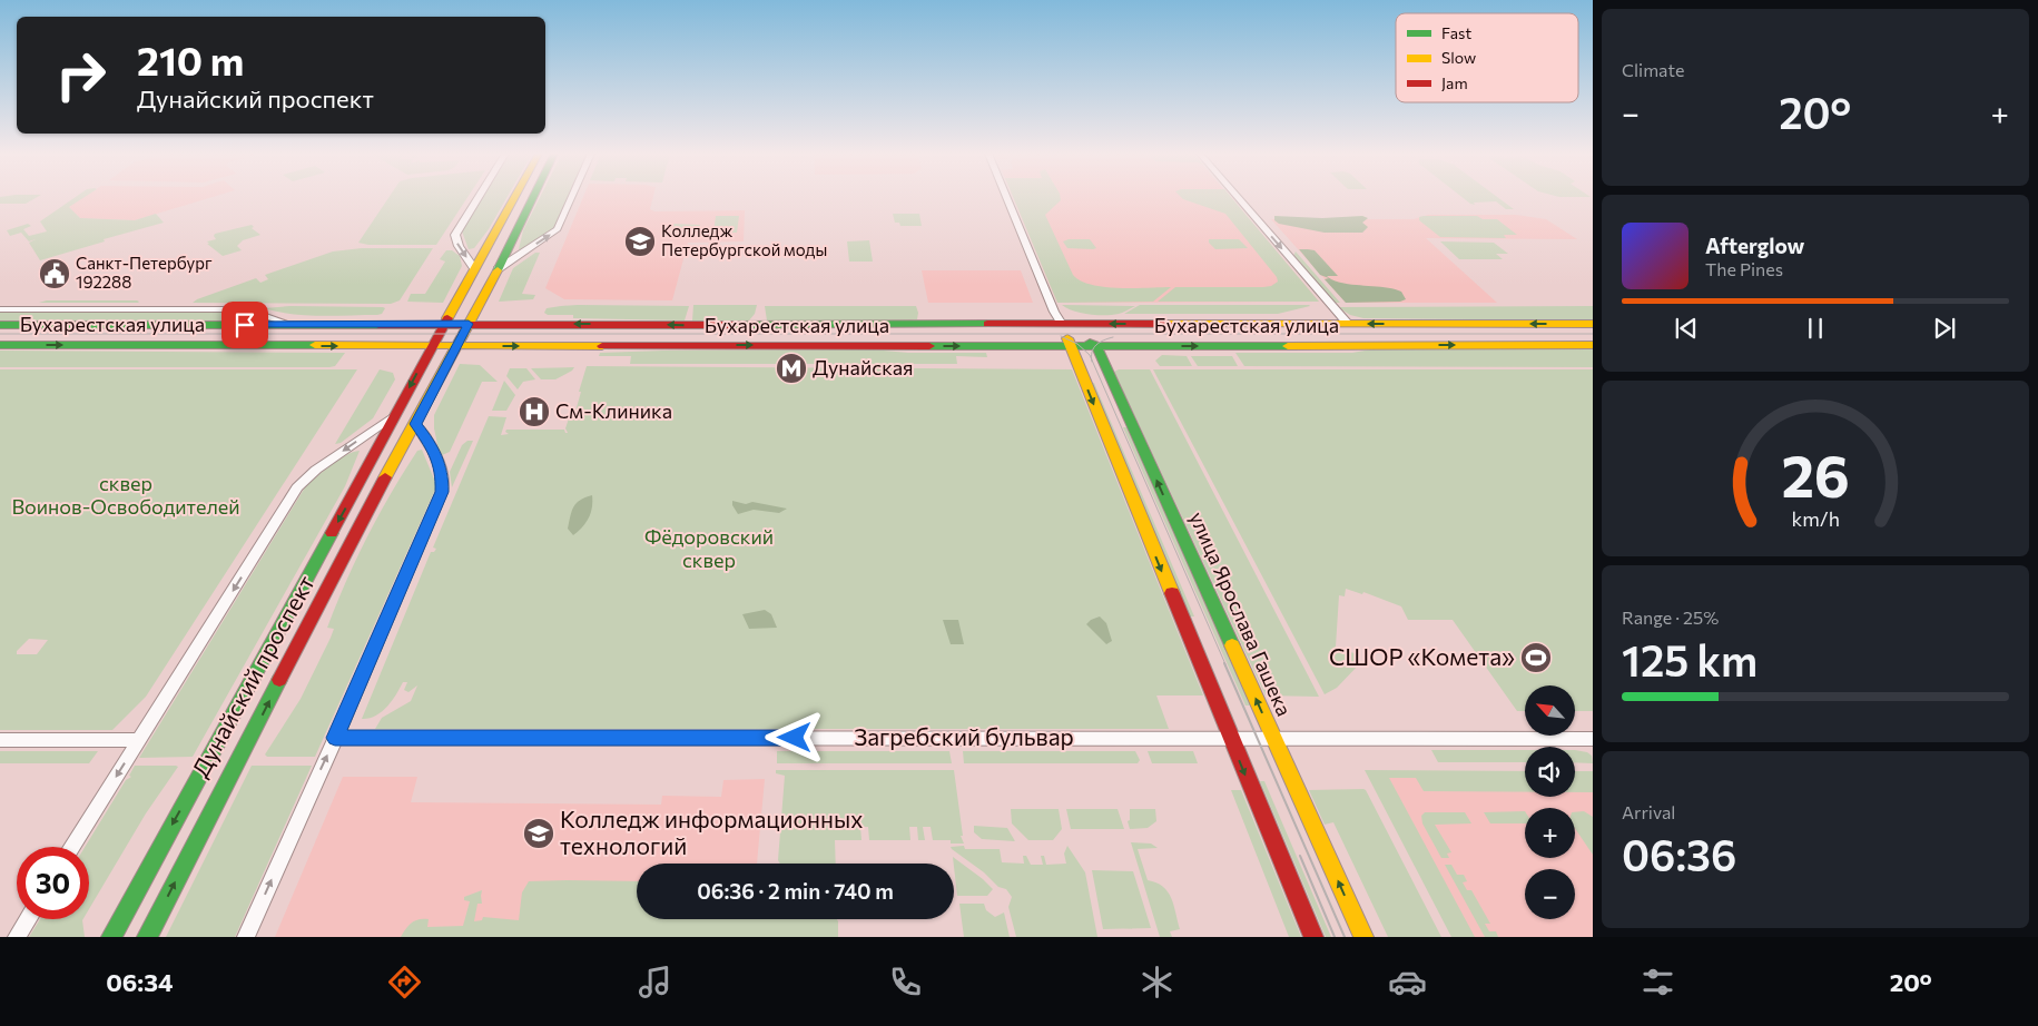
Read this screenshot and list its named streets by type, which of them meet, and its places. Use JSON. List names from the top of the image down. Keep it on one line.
{"streets":{"street":["Бухарестская улица","улица Ярослава Гашека","Дунайский проспект","Загребский бульвар"]},"crossings":[["Бухарестская улица","улица Ярослава Гашека"],["Бухарестская улица","Дунайский проспект"],["улица Ярослава Гашека","Загребский бульвар"]],"parks":["сквер Воинов-Освободителей","Фёдоровский сквер"],"places":{"school or university":["Колледж Петербургской моды","Колледж информационных технологий"],"public building":["Санкт-Петербург 192288"],"metro station":["Дунайская"],"hospital":["См-Клиника"],"sports":["СШОР «Комета»"]},"legend":["Fast","Slow","Jam"],"north":"top left","page":{"tile":["Climate",["Range · 25%","125 km"],["Arrival","06:36"]],"turn":["210 m","Дунайский проспект"],"heat":["−","20°","+"],"song":["Afterglow","The Pines"],"map_buttons":["+","−"],"limit":"30","trip":"06:36 · 2 min · 740 m","tabs":["06:34","20°"],"gauge":["26","km/h"]}}
